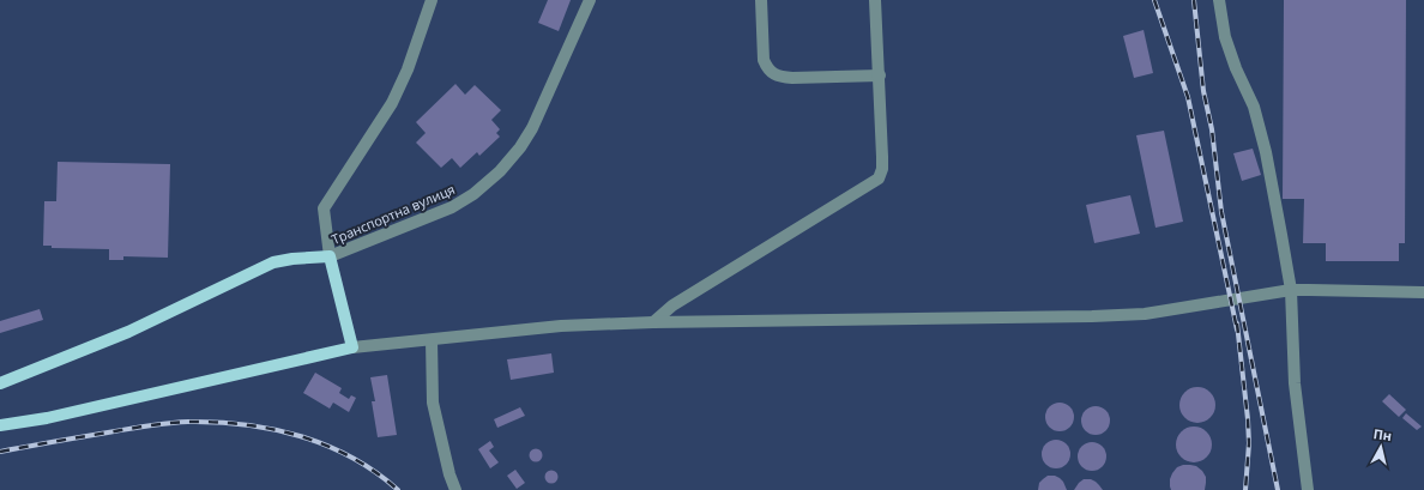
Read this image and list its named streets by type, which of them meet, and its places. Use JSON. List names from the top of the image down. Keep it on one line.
{"streets":{"main road":["Транспортна вулиця"]},"north":"top"}
